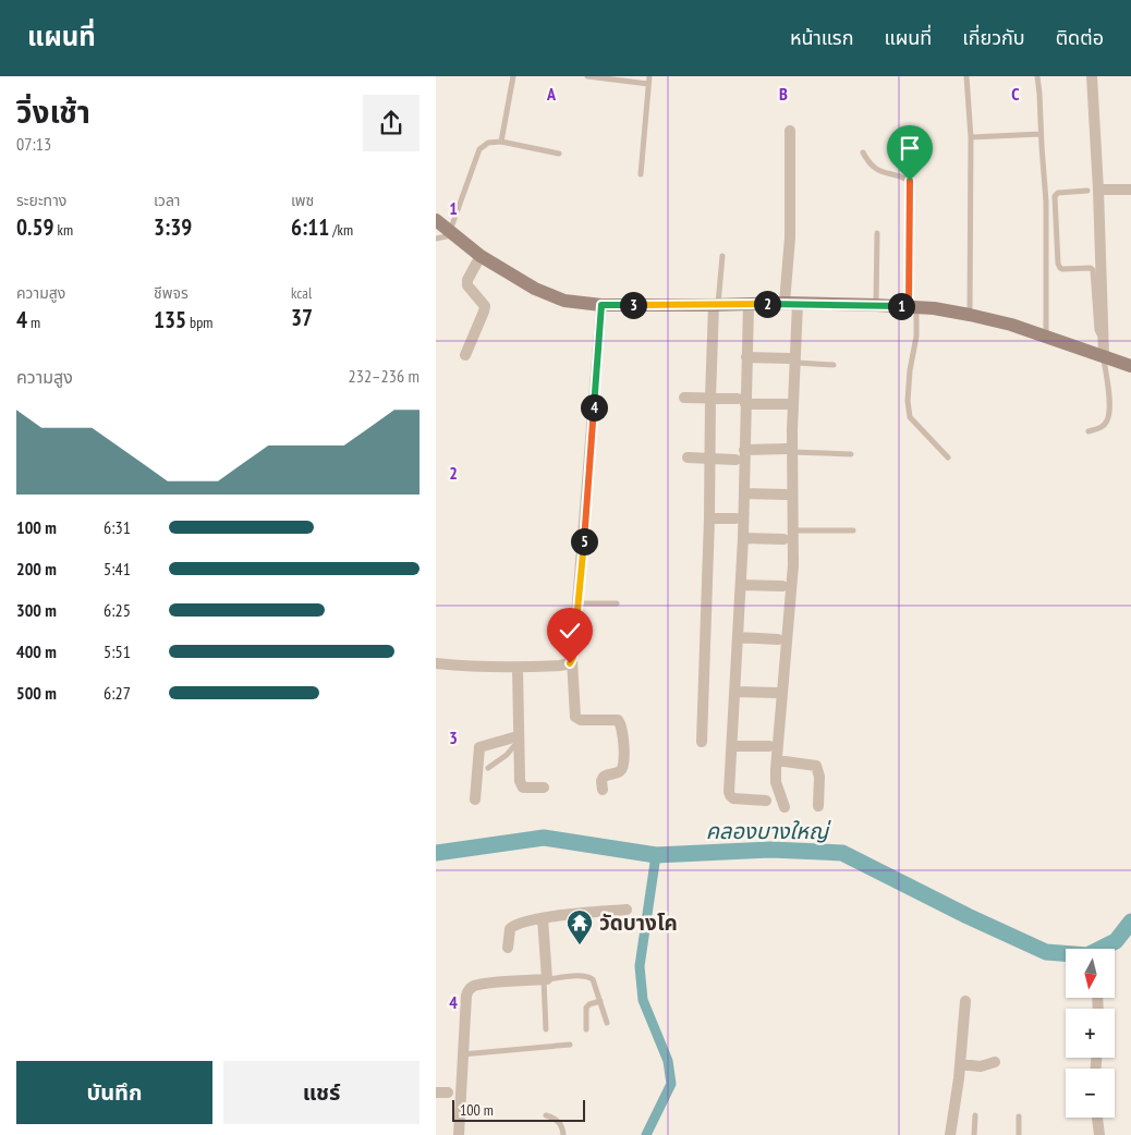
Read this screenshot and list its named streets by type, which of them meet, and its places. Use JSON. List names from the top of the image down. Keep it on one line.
{"water":["คลองบางใหญ่"],"places":{"temple":["วัดบางโค"]},"scale_bar":"100 m","north":"bottom","page":{"header":"แผนที่","nav":["หน้าแรก","แผนที่","เกี่ยวกับ","ติดต่อ"],"heading":["วิ่งเช้า","07:13"],"stats":[["ระยะทาง","0.59 km"],["เวลา","3:39"],["เพซ","6:11 /km"],["ความสูง","4 m"],["ชีพจร","135 bpm"],["kcal","37"]],"pins":["2","3","1","4","5"],"chart":["ความสูง","232–236 m"],"list":[{"name":"100 m","note":"6:31"},{"name":"200 m","note":"5:41"},{"name":"300 m","note":"6:25"},{"name":"400 m","note":"5:51"},{"name":"500 m","note":"6:27"}],"map_buttons":["+","−"],"buttons":["บันทึก","แชร์"],"scale":"100 m"},"grid":{"columns":["A","B","C"],"rows":["1","2","3","4"]}}
